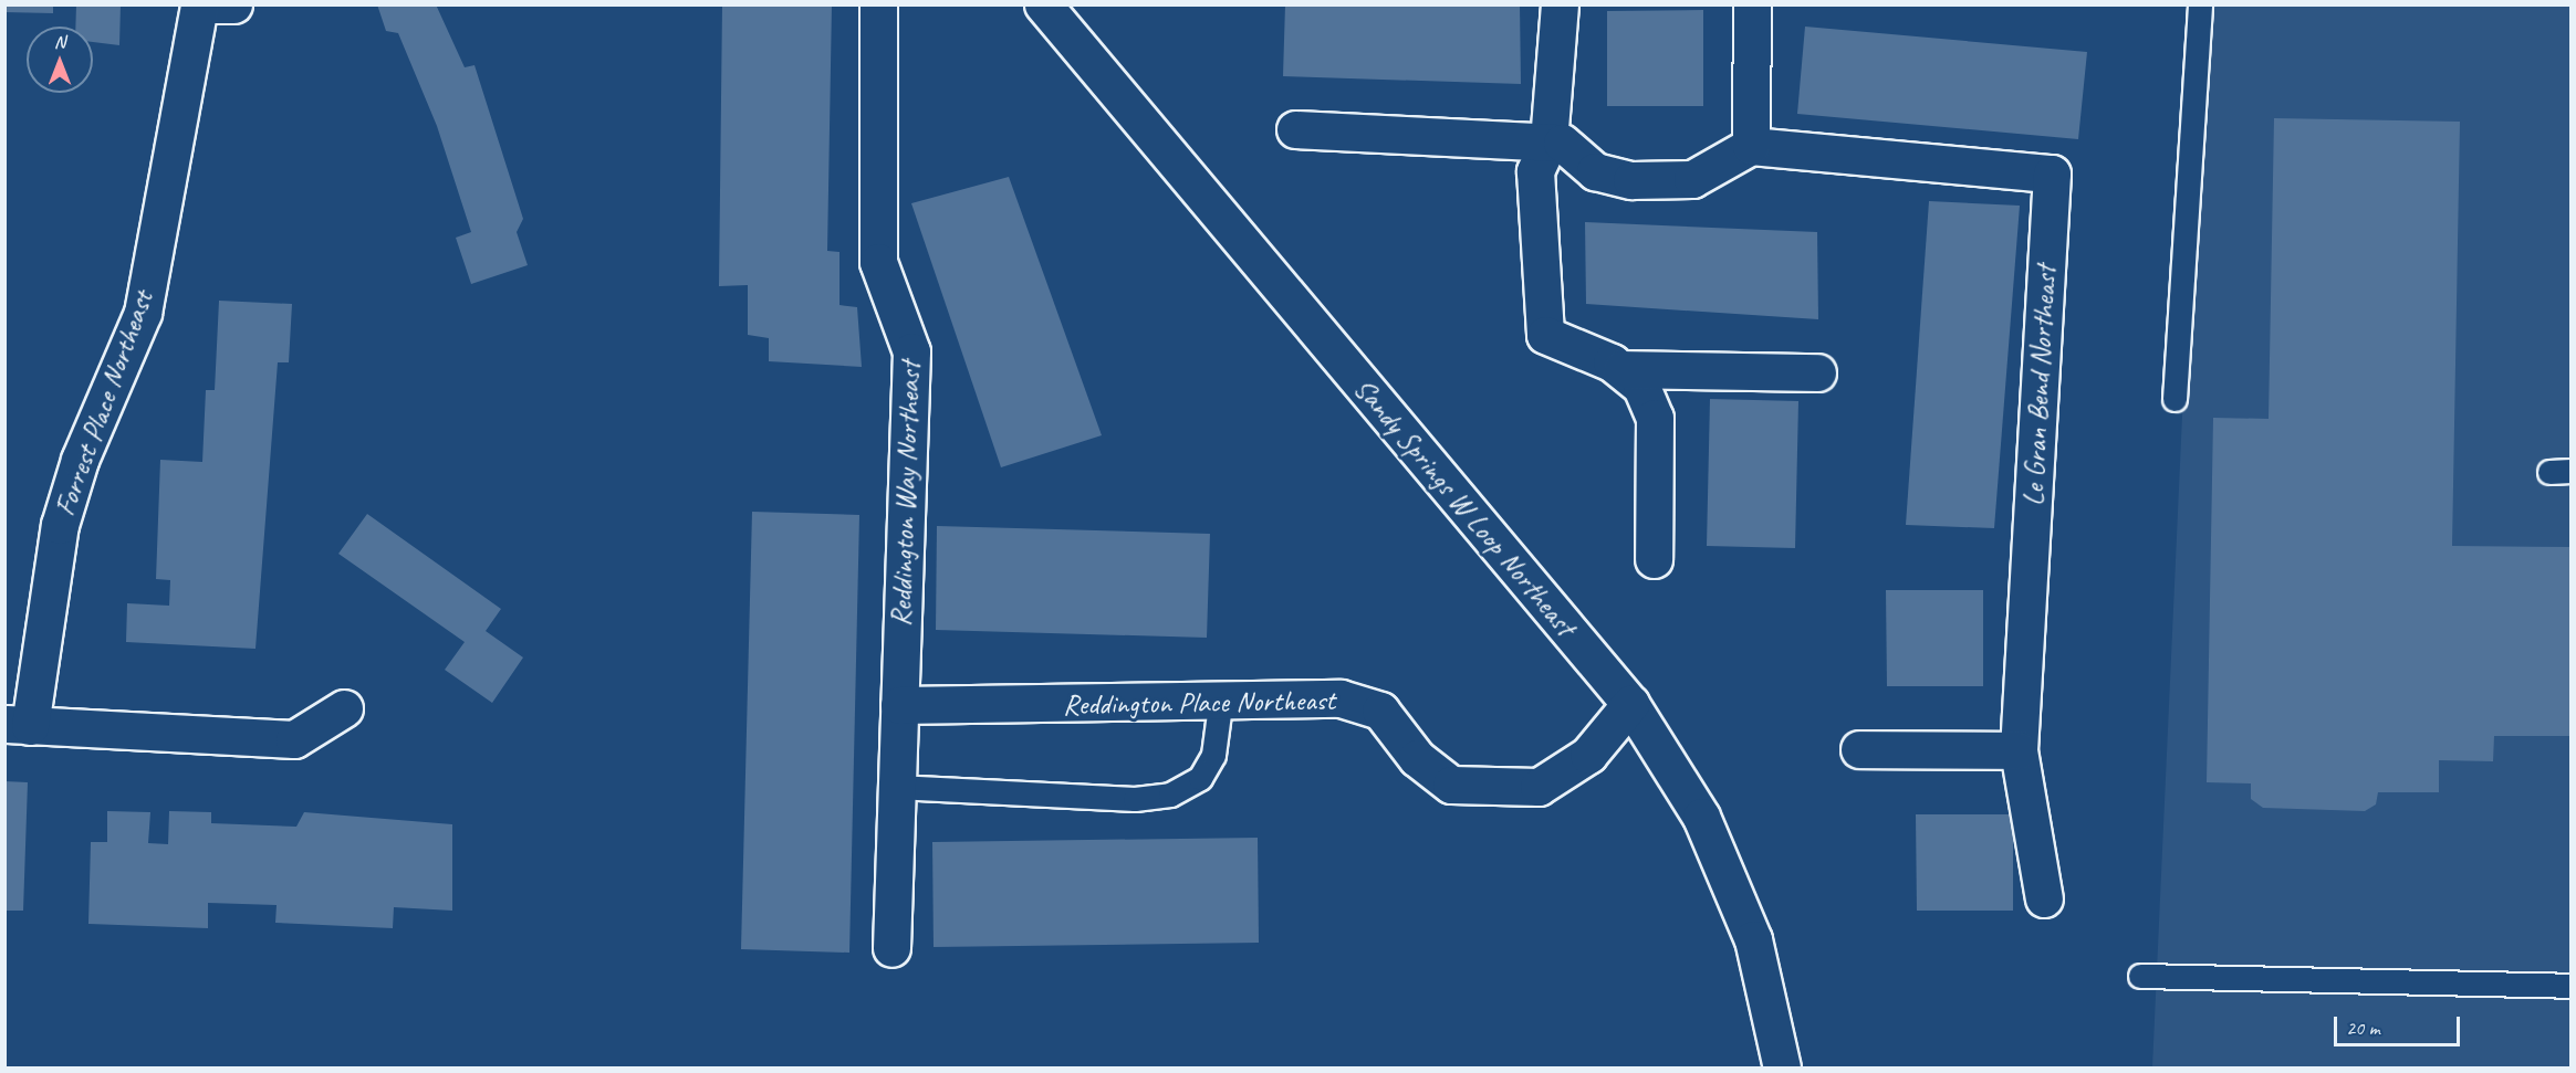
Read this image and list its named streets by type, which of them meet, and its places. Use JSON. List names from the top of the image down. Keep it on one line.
{"streets":{"street":["Le Gran Bend Northeast","Forrest Place Northeast","Reddington Way Northeast","Sandy Springs W Loop Northeast","Reddington Place Northeast"]},"crossings":[["Reddington Way Northeast","Reddington Place Northeast"],["Sandy Springs W Loop Northeast","Reddington Place Northeast"]],"scale_bar":"20 m","north":"top"}
